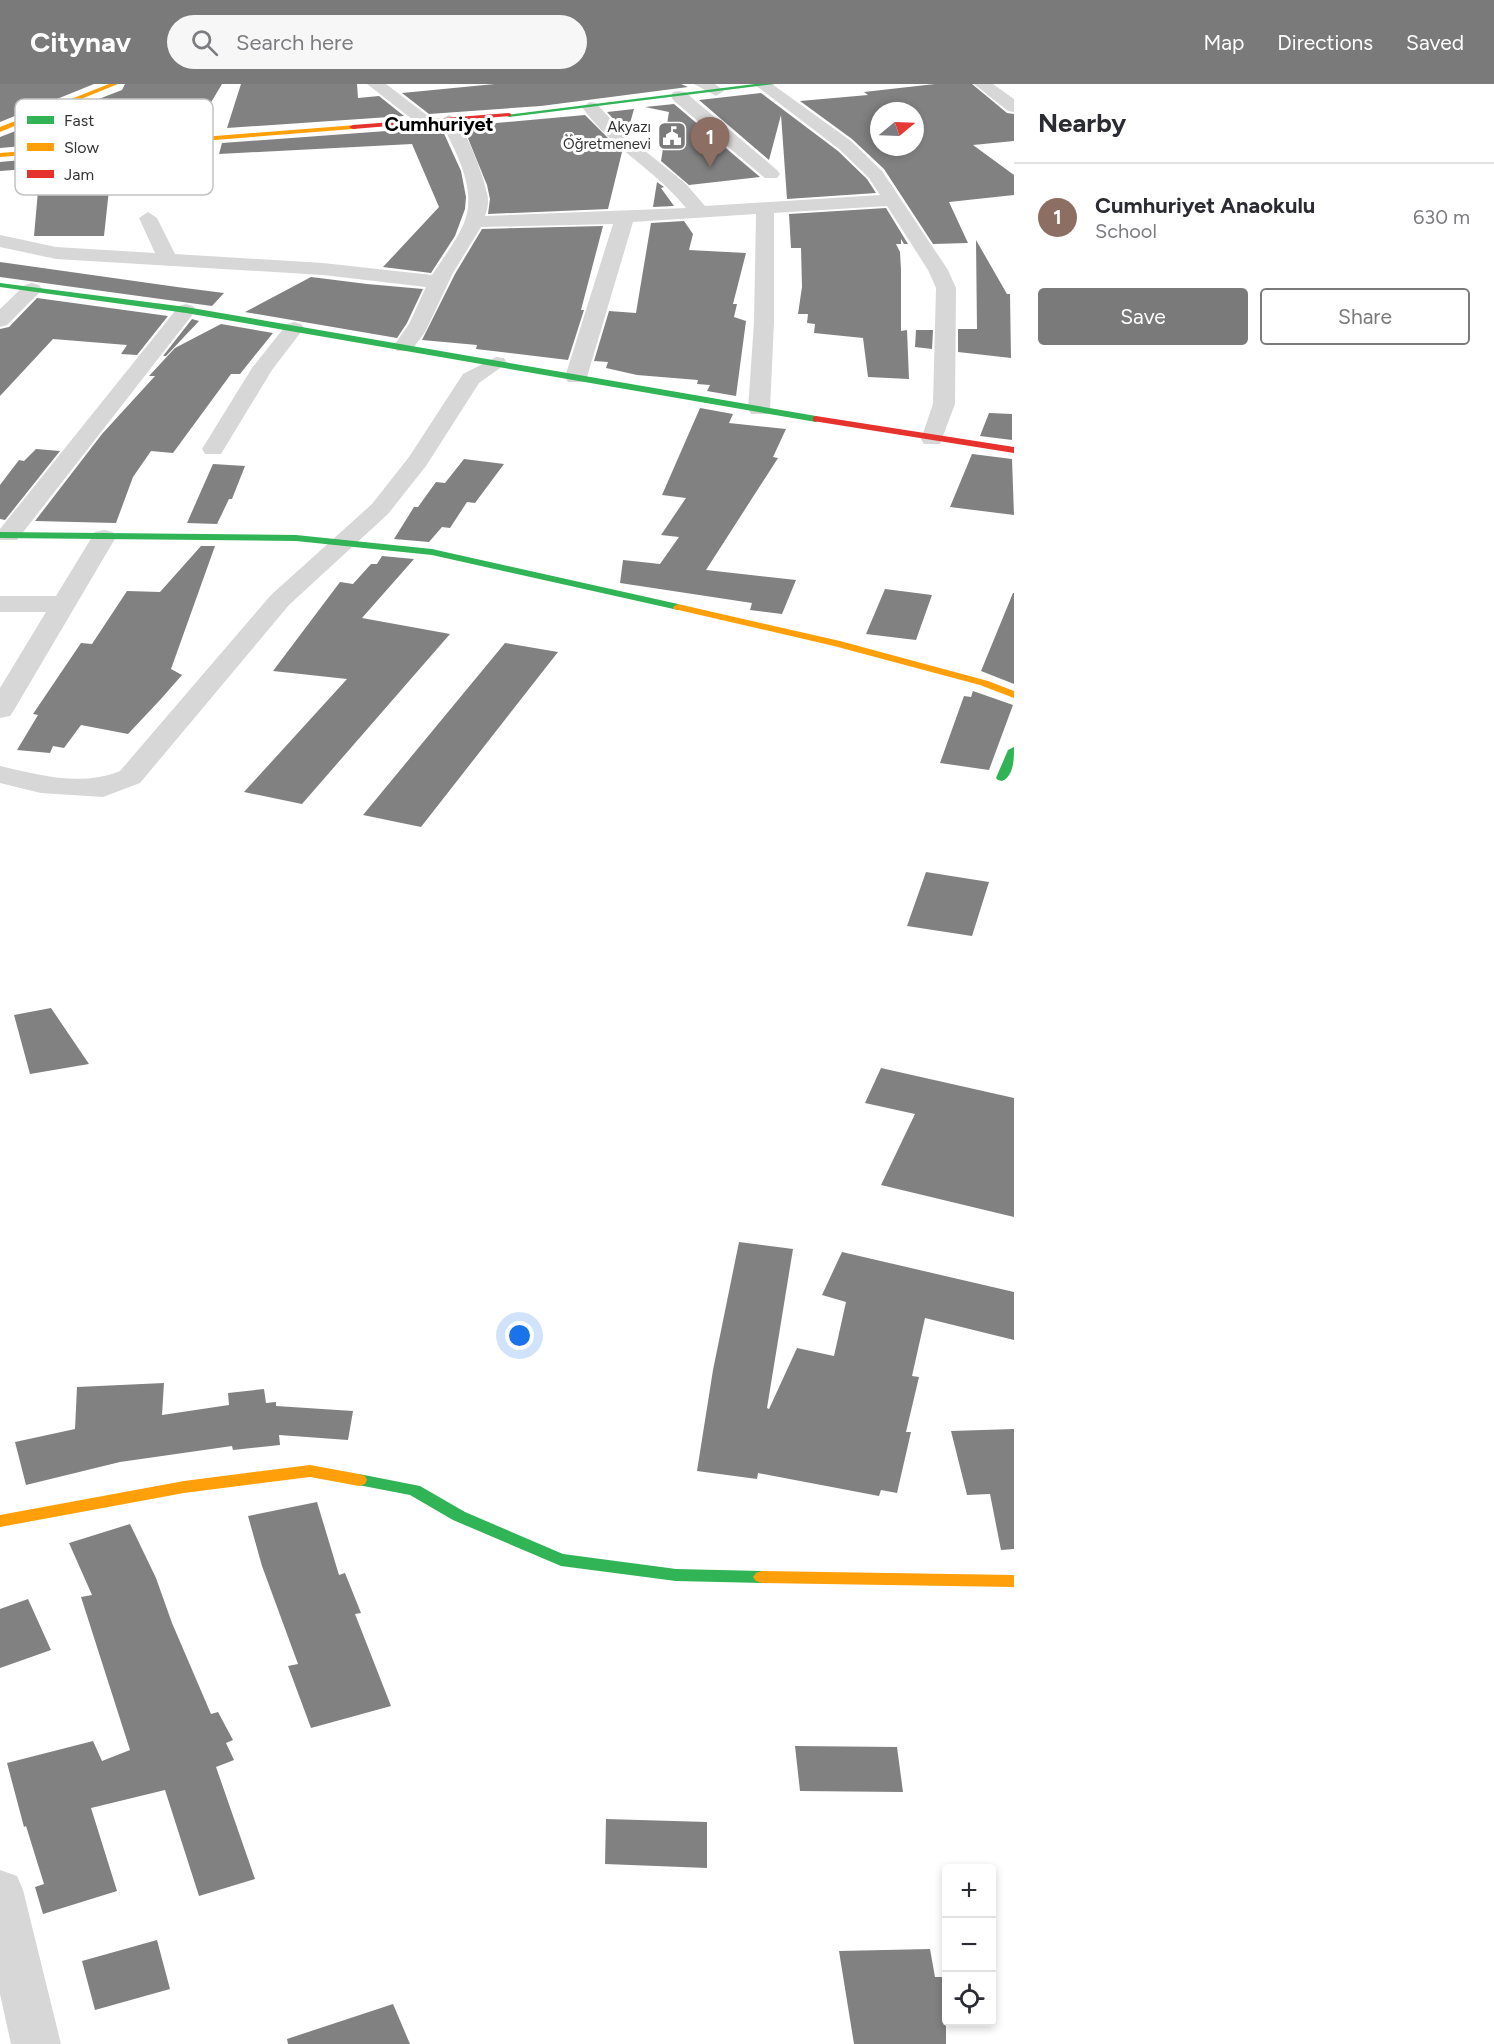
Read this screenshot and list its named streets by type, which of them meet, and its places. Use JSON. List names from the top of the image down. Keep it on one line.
{"districts":["Cumhuriyet"],"places":{"public building":["Akyazı Öğretmenevi"]},"legend":["Fast","Slow","Jam"],"north":"right","page":{"header":"Citynav","search":"Search here","nav":["Map","Directions","Saved"],"heading":"Nearby","pins":"1","list":[{"mark":"1","name":"Cumhuriyet Anaokulu","note":"School","value":"630 m"}],"buttons":["Save","Share"],"map_buttons":["+","−"]}}
